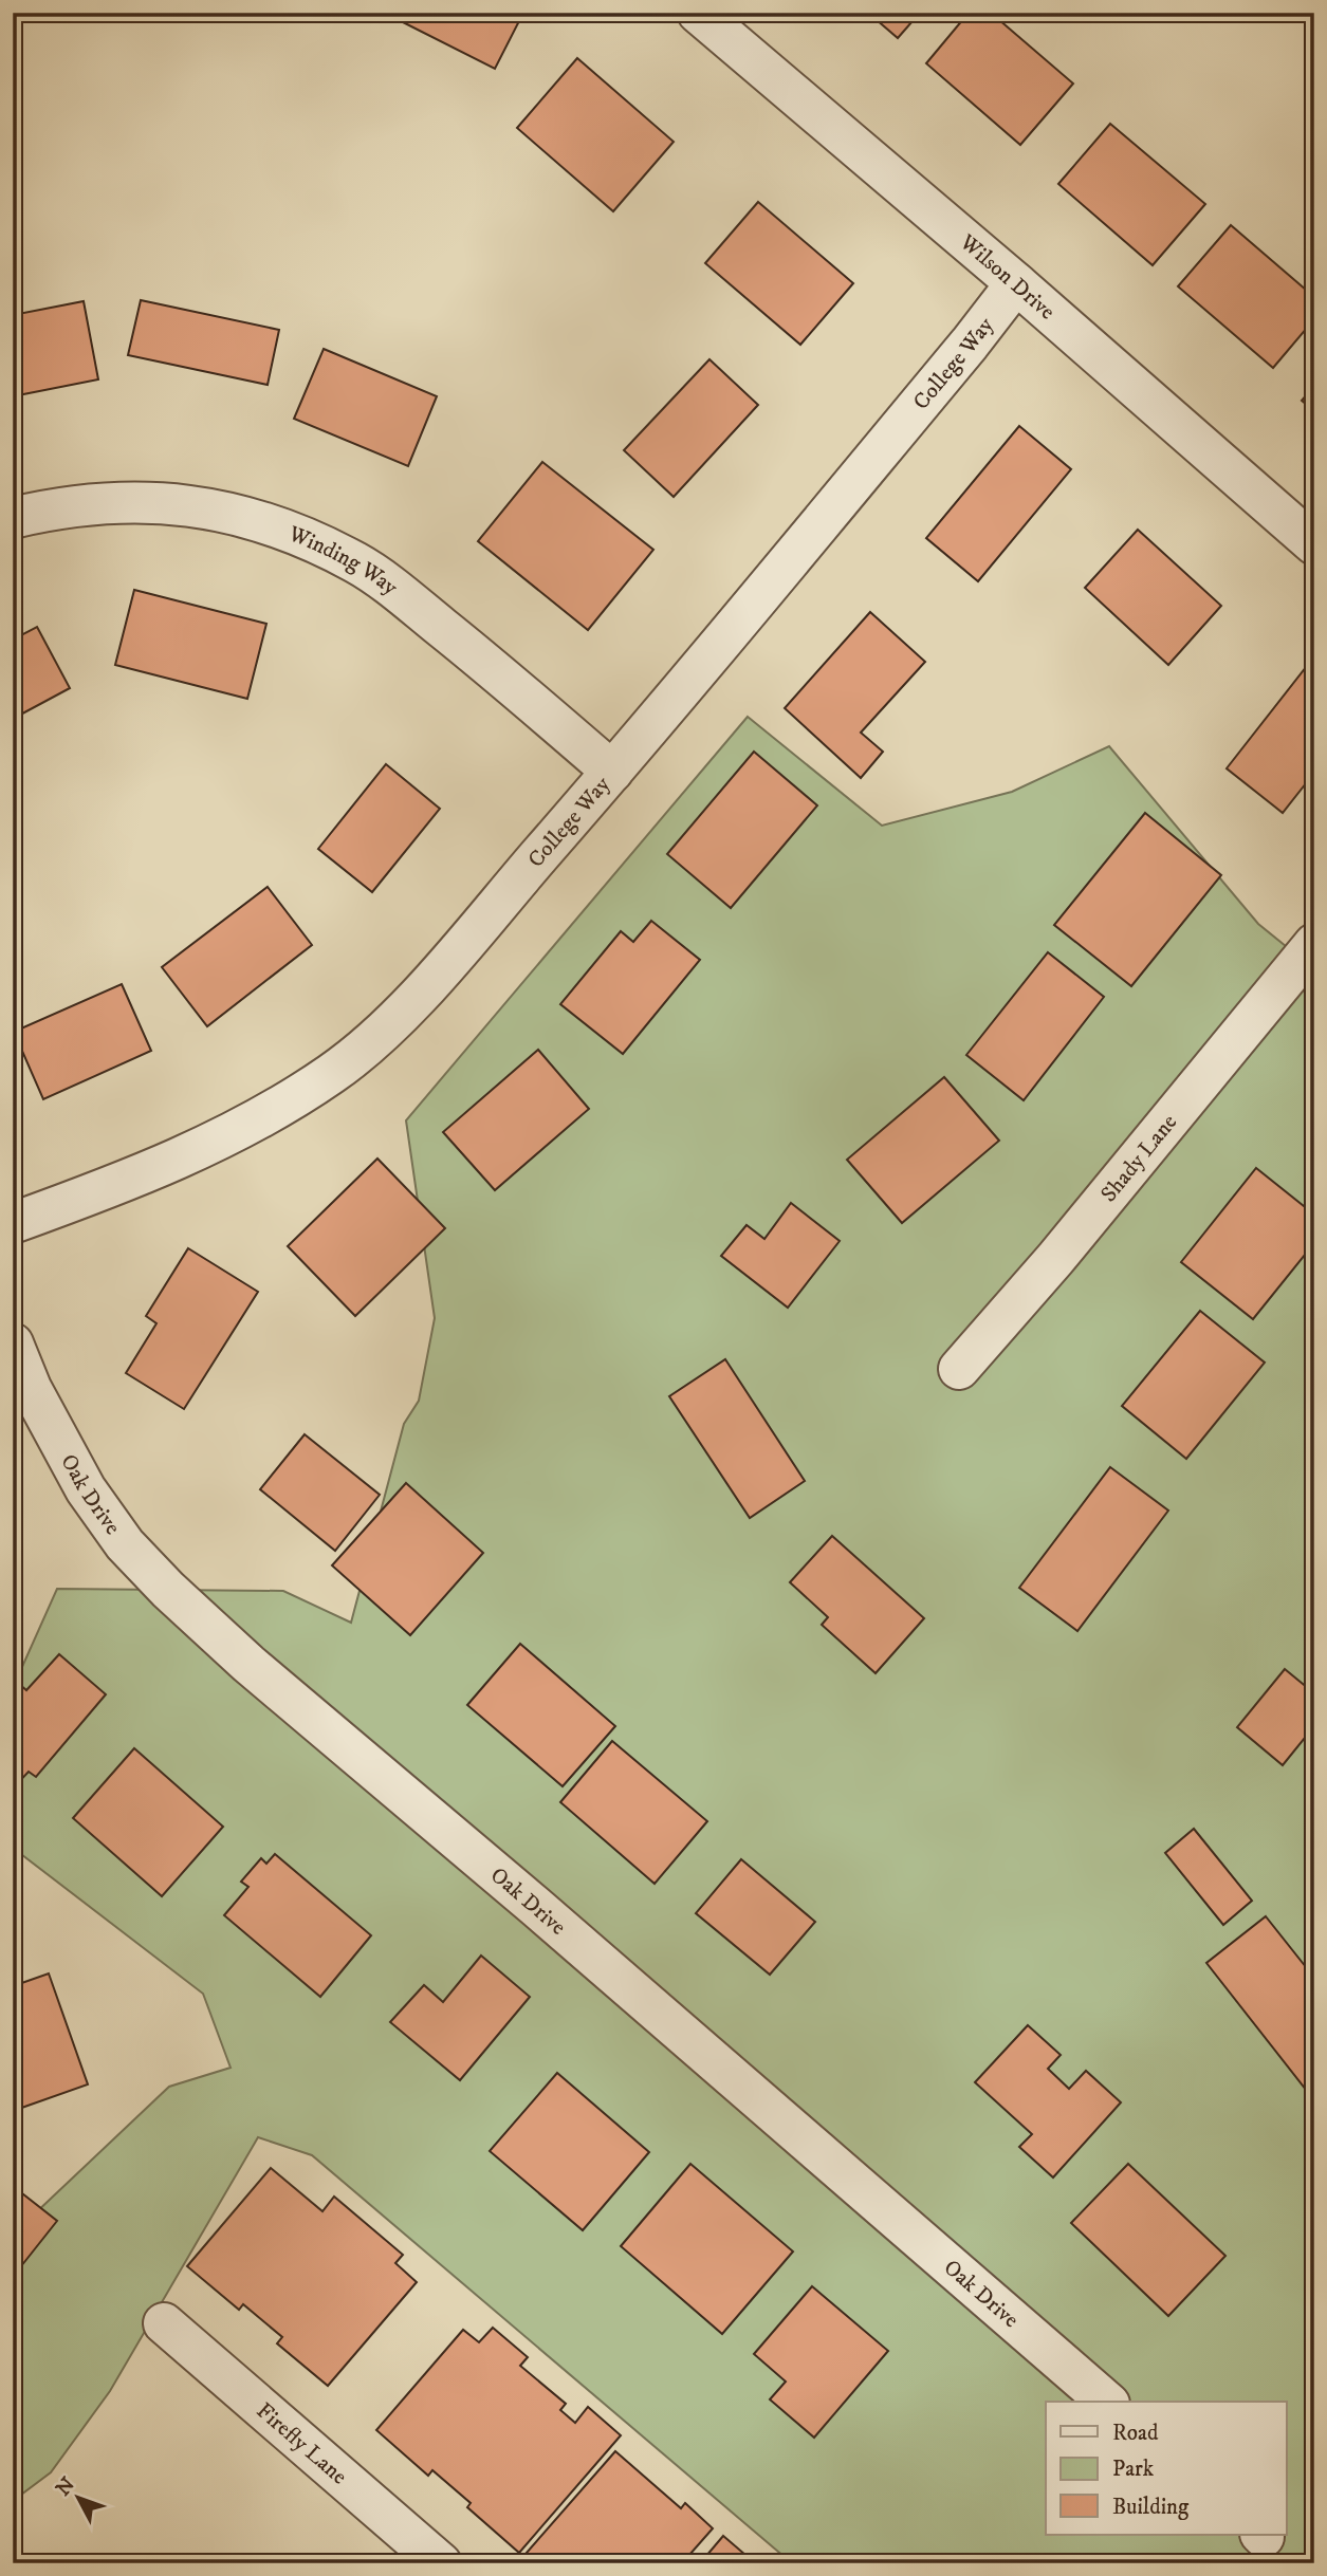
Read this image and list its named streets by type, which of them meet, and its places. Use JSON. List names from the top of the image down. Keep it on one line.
{"streets":{"street":["Wilson Drive","College Way","Winding Way","Shady Lane","Oak Drive","Firefly Lane"]},"crossings":[["Wilson Drive","College Way"],["College Way","Winding Way"]],"legend":["Road","Park","Building"],"north":"top left"}
